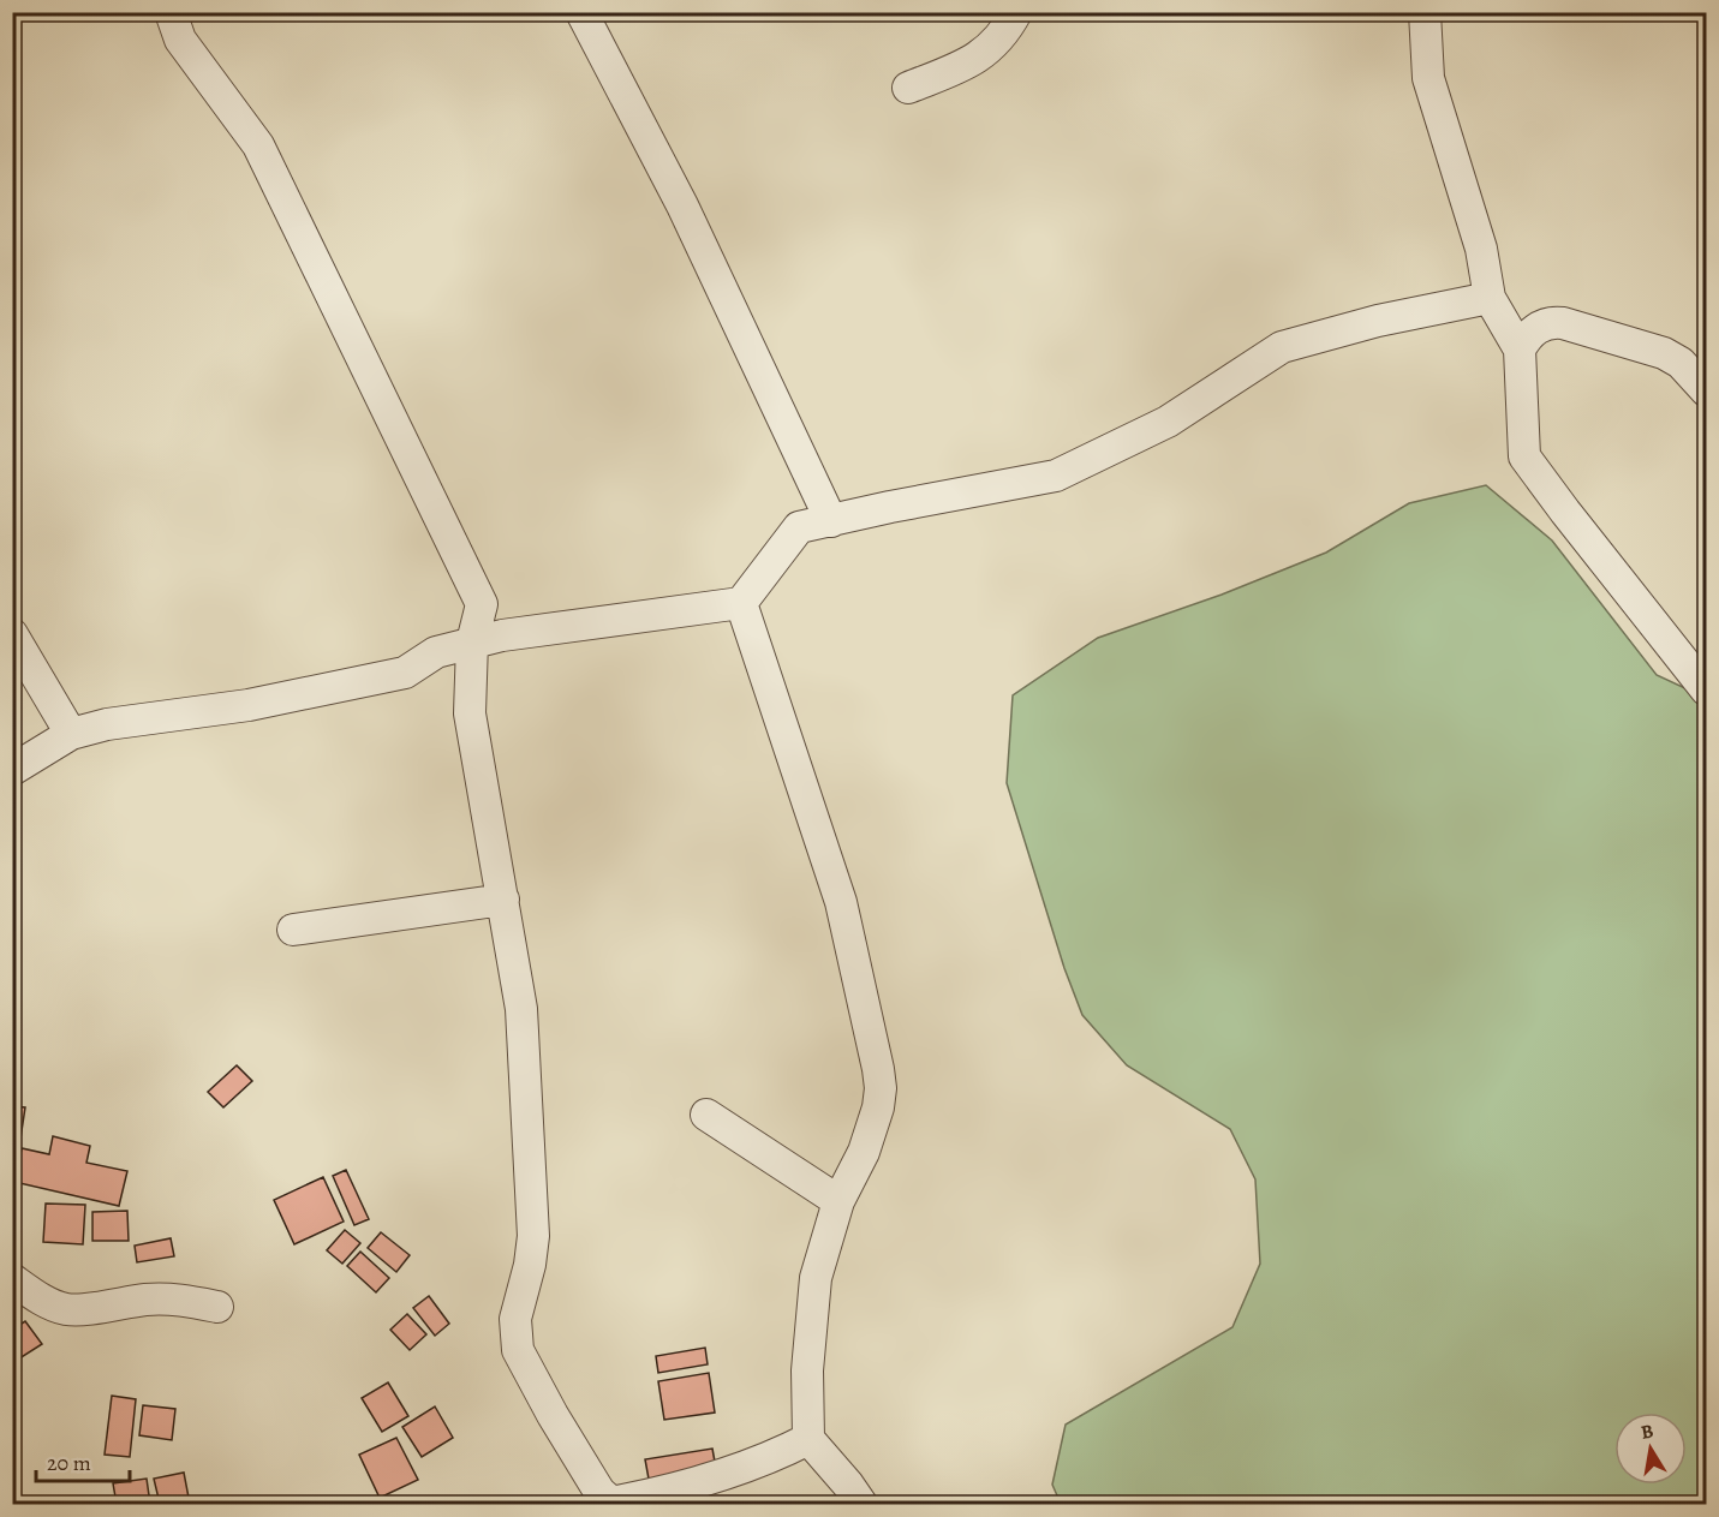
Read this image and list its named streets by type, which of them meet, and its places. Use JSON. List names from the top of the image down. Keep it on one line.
{"scale_bar":"20 m","north":"top"}
